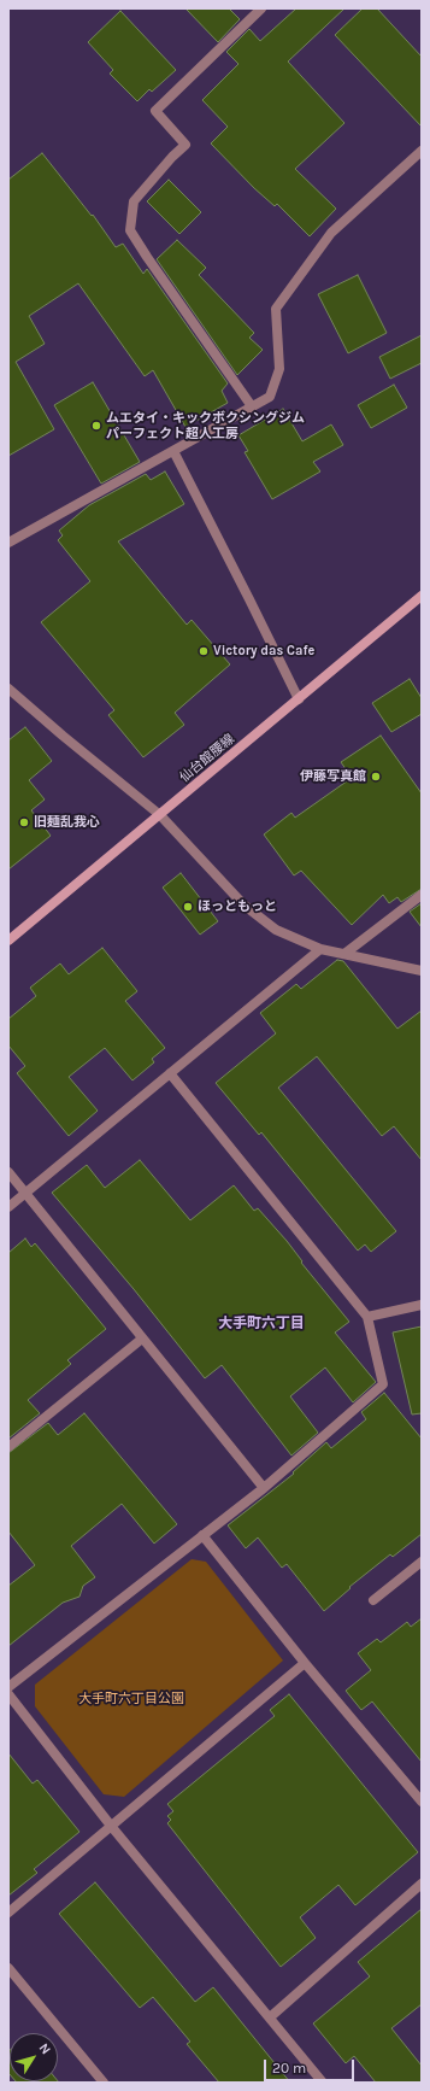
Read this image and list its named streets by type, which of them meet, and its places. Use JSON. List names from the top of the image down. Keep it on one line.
{"streets":{"main road":["仙台館腰線"]},"districts":["大手町六丁目"],"parks":["大手町六丁目公園"],"places":["ムエタイ・キックボクシングジム パーフェクト超人工房","Victory das Cafe","伊藤写真館","旧麺乱我心","ほっともっと"],"scale_bar":"20 m","north":"top right"}
